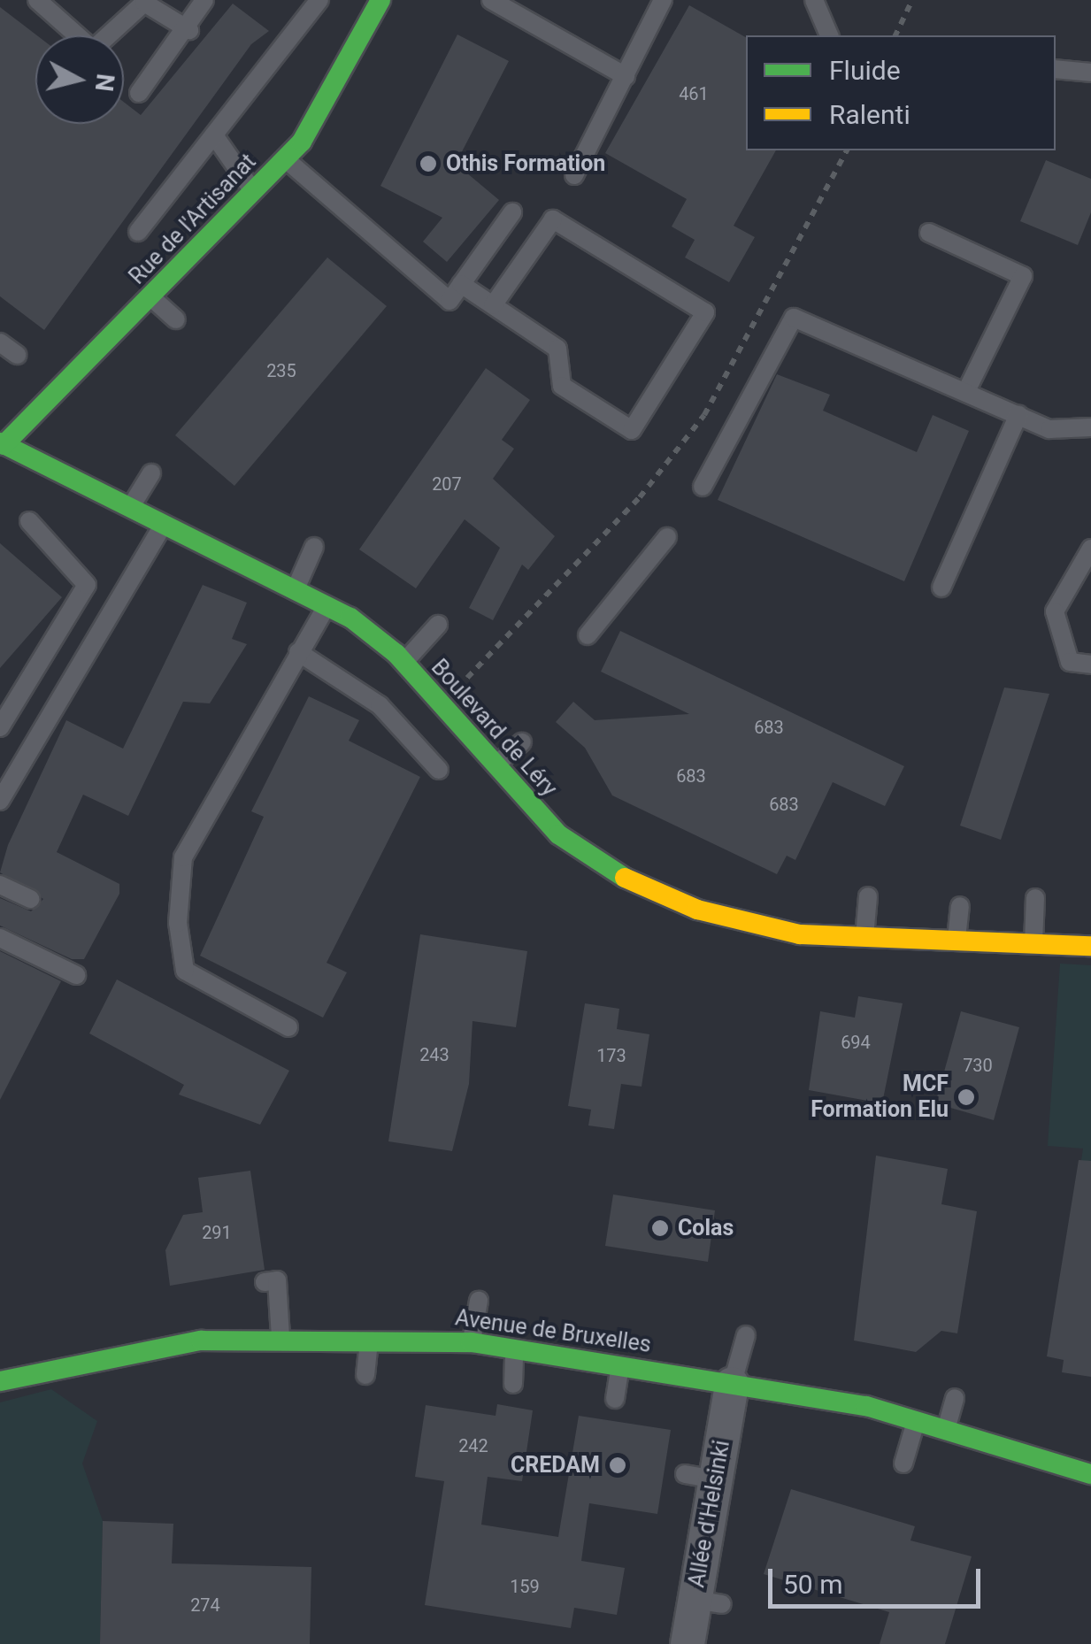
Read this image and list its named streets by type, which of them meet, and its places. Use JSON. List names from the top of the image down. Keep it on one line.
{"streets":{"street":["Rue de l'Artisanat","Boulevard de Léry","Avenue de Bruxelles","Allée d'Helsinki"]},"crossings":[["Rue de l'Artisanat","Boulevard de Léry"],["Avenue de Bruxelles","Allée d'Helsinki"]],"places":["Othis Formation","MCF Formation Elu","Colas","CREDAM"],"house_numbers":["461","235","207","683","683","683","694","243","173","730","291","242","159","274"],"legend":["Fluide","Ralenti"],"scale_bar":"50 m","north":"right"}
